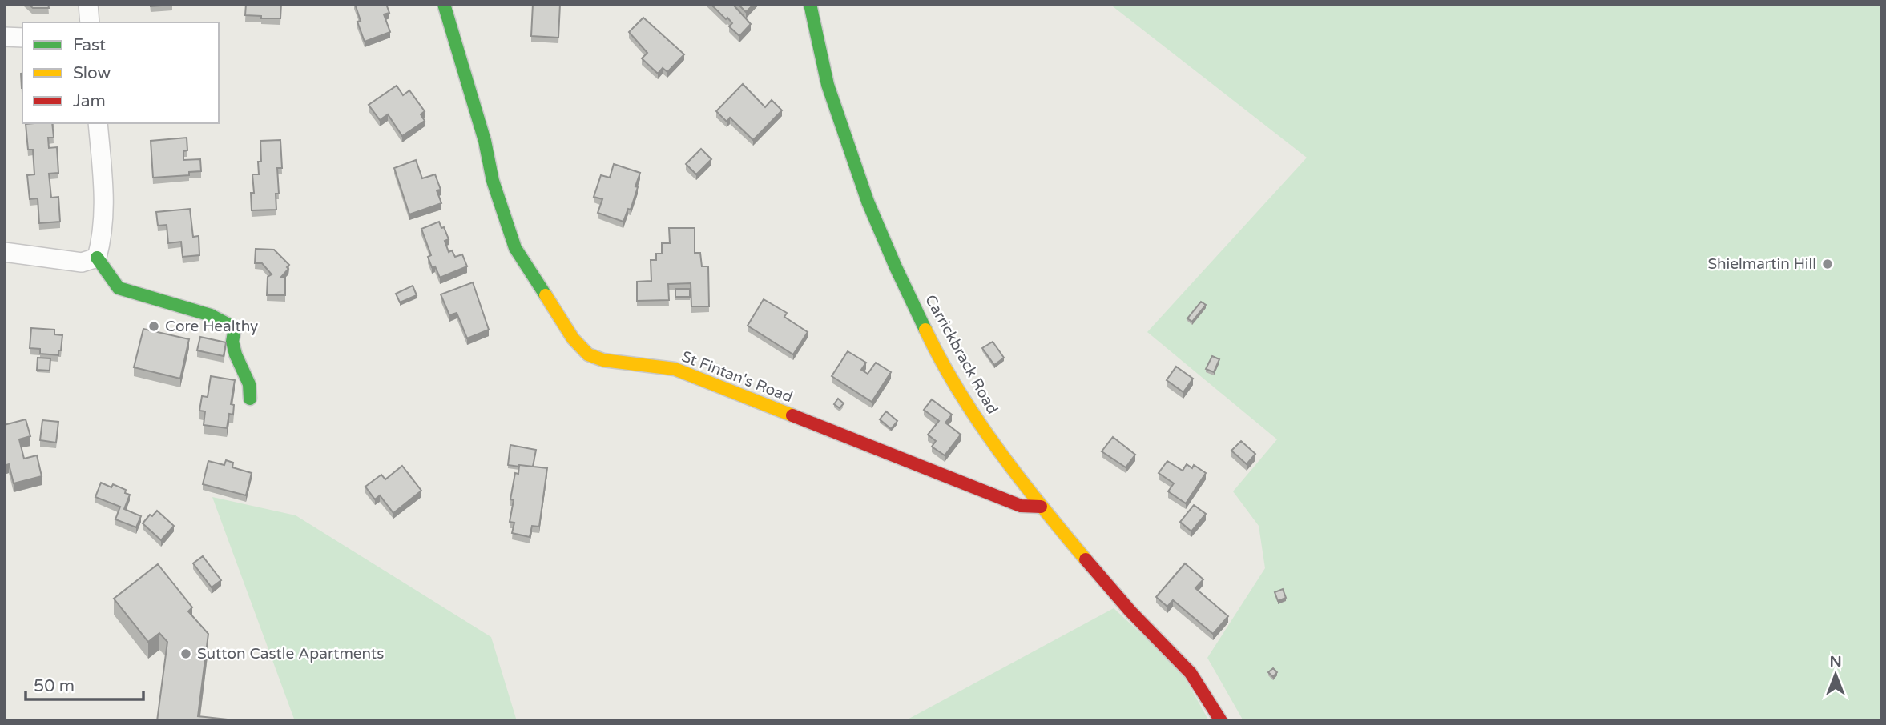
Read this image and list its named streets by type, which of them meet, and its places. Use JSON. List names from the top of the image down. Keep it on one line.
{"streets":{"street":["Carrickbrack Road","St Fintan's Road"]},"crossings":[["Carrickbrack Road","St Fintan's Road"]],"places":["Shielmartin Hill","Core Healthy","Sutton Castle Apartments"],"legend":["Fast","Slow","Jam"],"scale_bar":"50 m","north":"top"}
